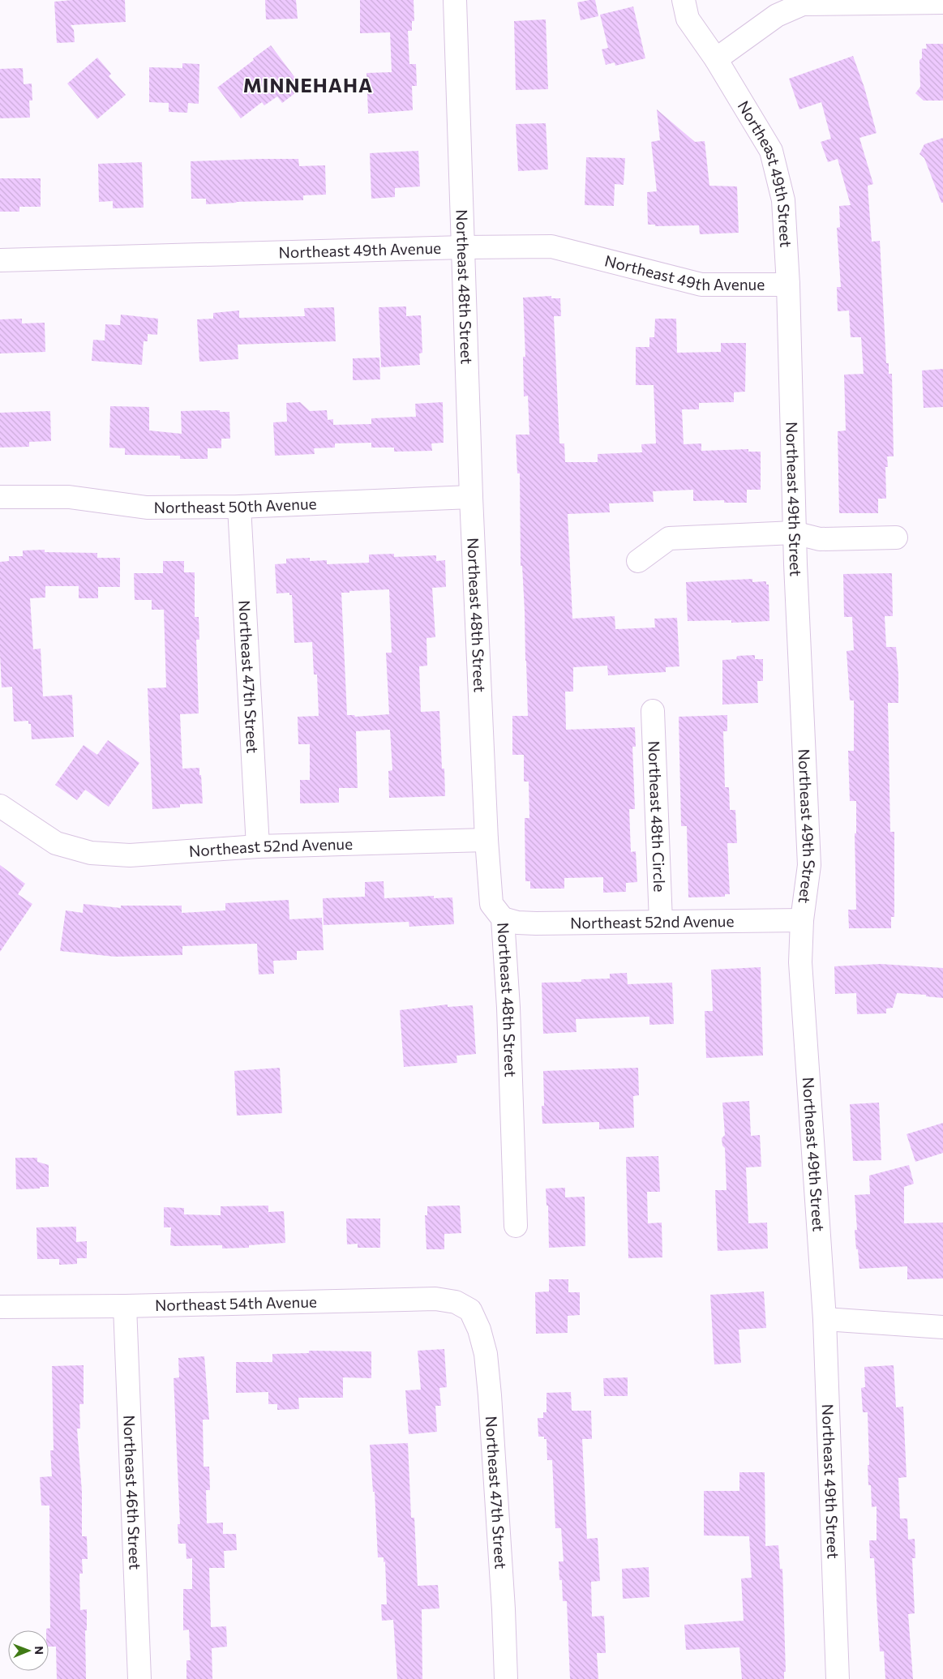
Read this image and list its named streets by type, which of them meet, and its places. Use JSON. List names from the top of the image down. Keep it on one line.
{"streets":{"street":["Northeast 49th Street","Northeast 49th Avenue","Northeast 48th Street","Northeast 50th Avenue","Northeast 47th Street","Northeast 48th Circle","Northeast 52nd Avenue","Northeast 54th Avenue","Northeast 46th Street"]},"crossings":[["Northeast 49th Street","Northeast 49th Avenue"],["Northeast 49th Street","Northeast 52nd Avenue"],["Northeast 49th Avenue","Northeast 48th Street"],["Northeast 48th Street","Northeast 50th Avenue"],["Northeast 48th Street","Northeast 52nd Avenue"],["Northeast 50th Avenue","Northeast 47th Street"],["Northeast 47th Street","Northeast 52nd Avenue"],["Northeast 47th Street","Northeast 54th Avenue"],["Northeast 48th Circle","Northeast 52nd Avenue"],["Northeast 54th Avenue","Northeast 46th Street"]],"districts":["MINNEHAHA"],"north":"right"}
